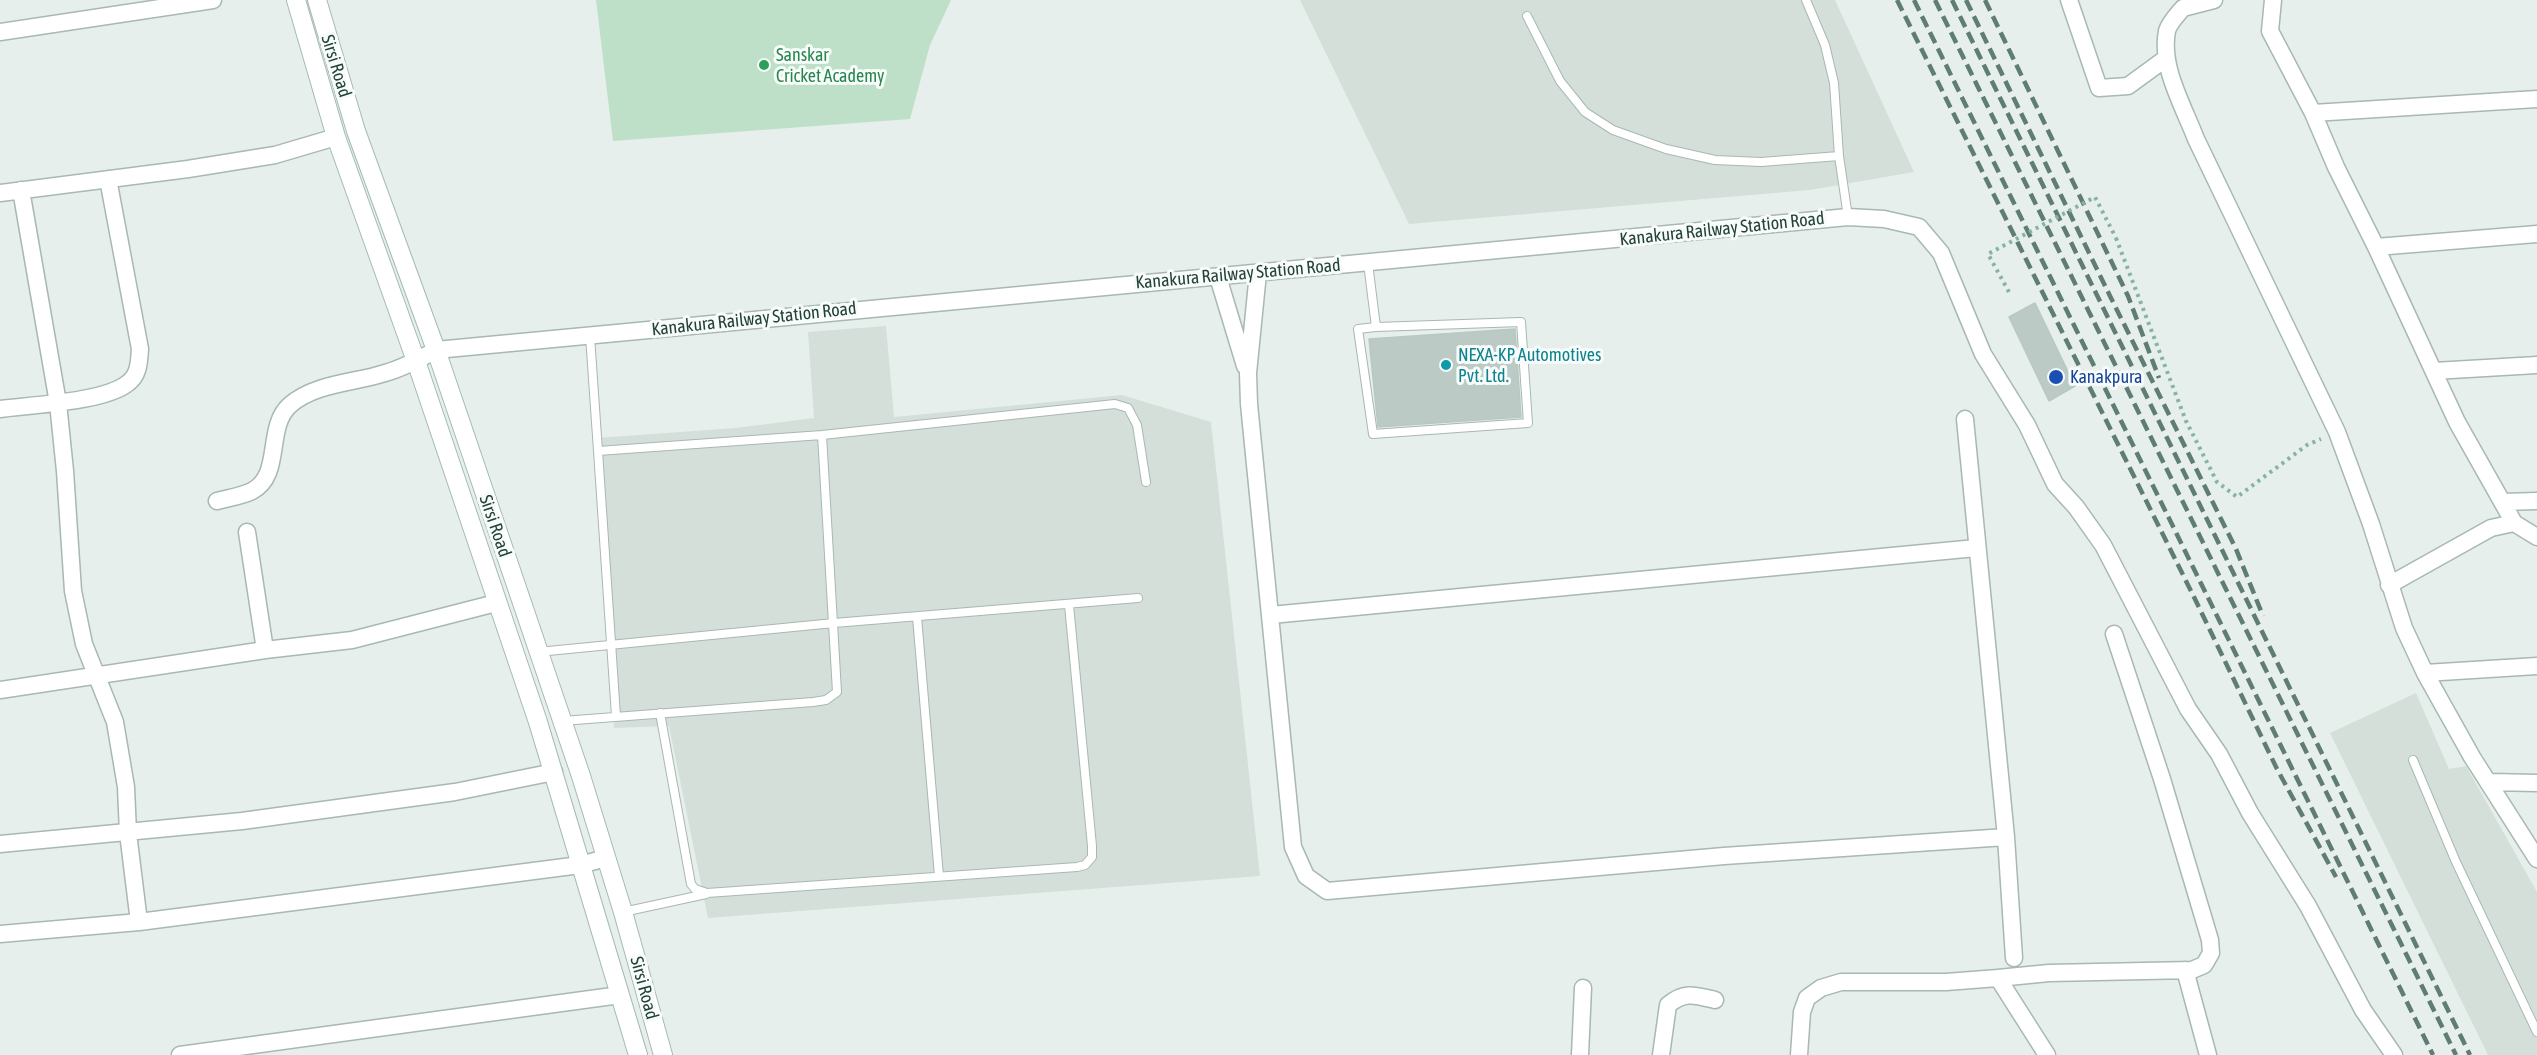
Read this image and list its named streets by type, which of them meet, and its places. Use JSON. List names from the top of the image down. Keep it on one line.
{"streets":{"main road":["Sirsi Road"],"street":["Kanakura Railway Station Road"]},"crossings":[["Sirsi Road","Kanakura Railway Station Road"]],"places":["Sanskar Cricket Academy","NEXA-KP Automotives Pvt. Ltd.","Kanakpura"]}
